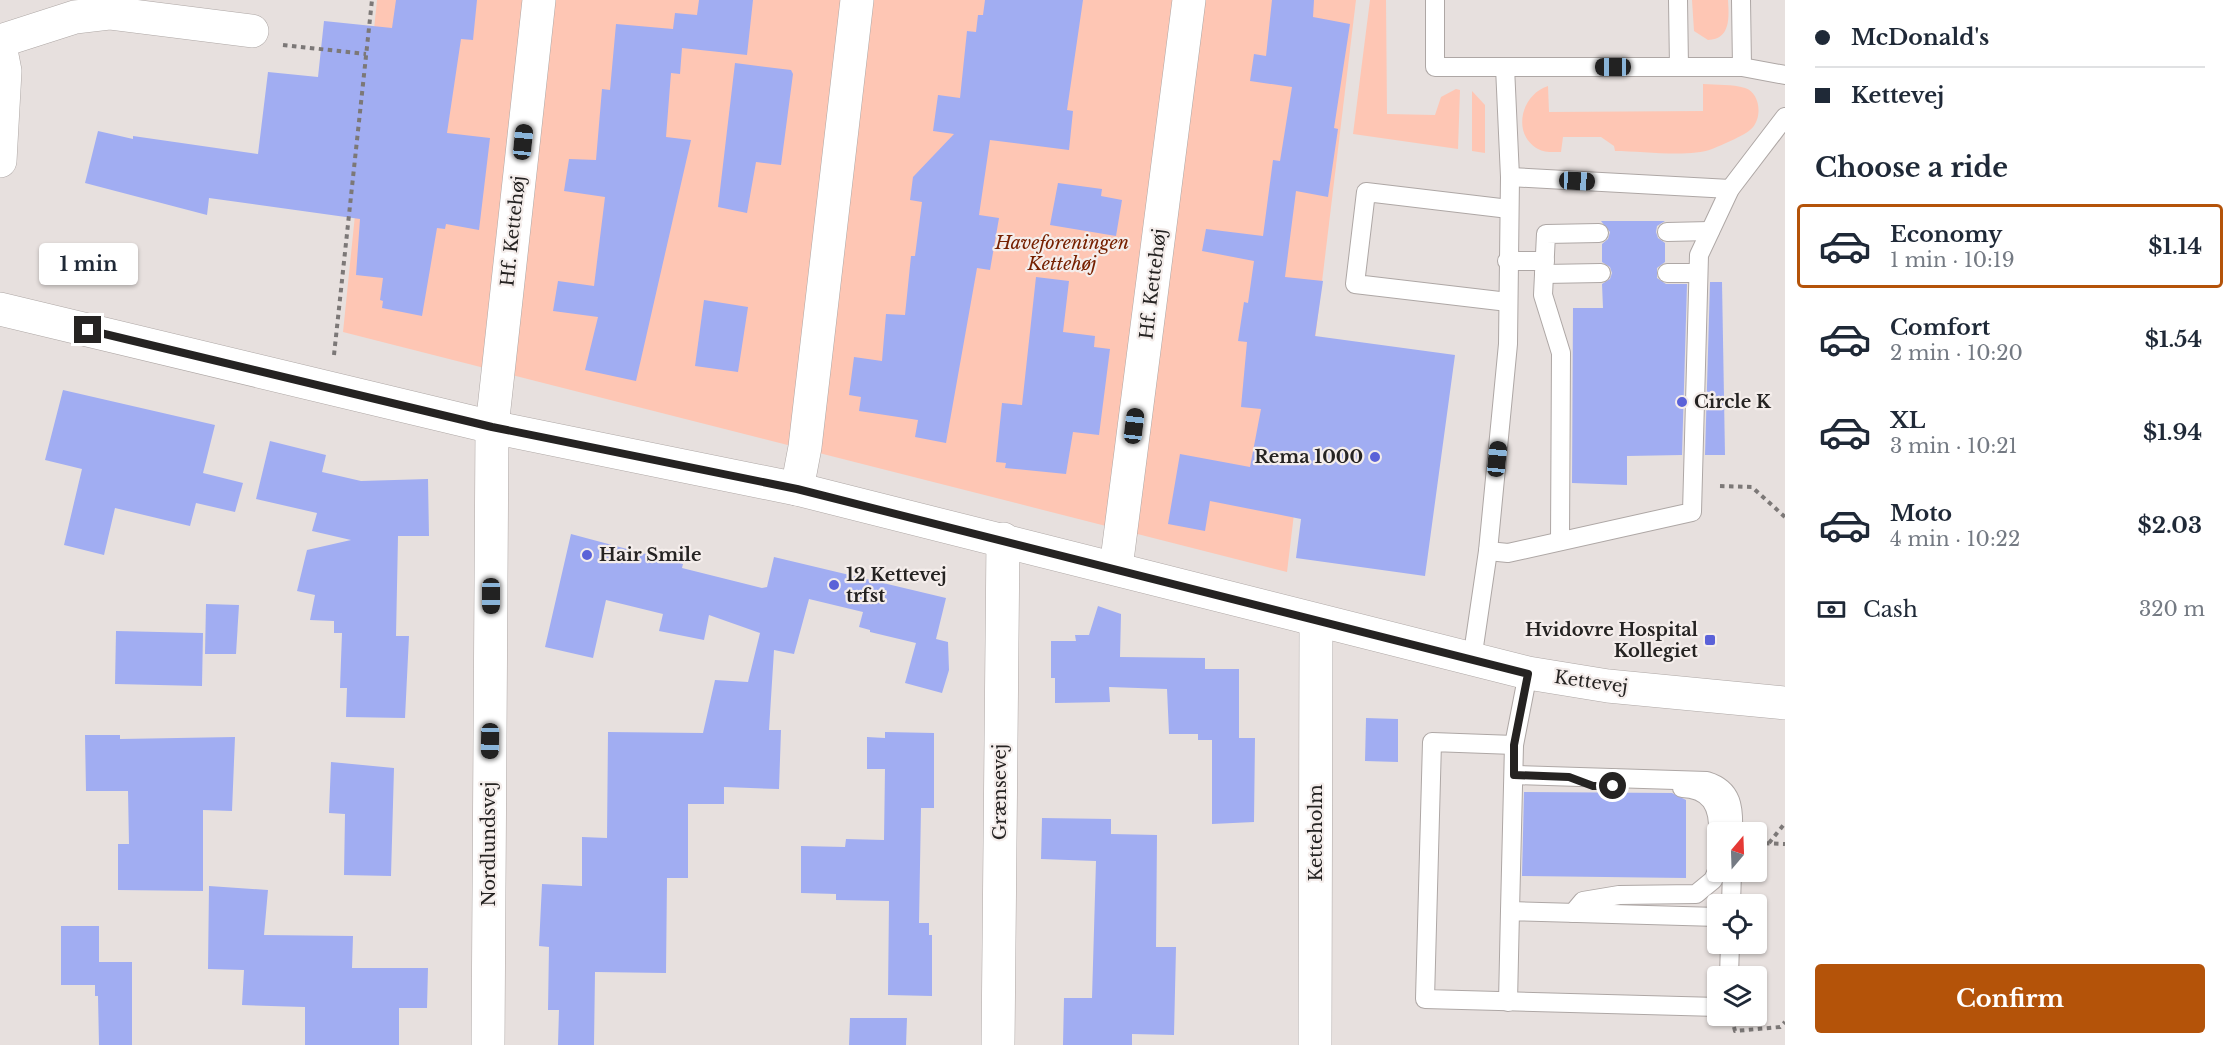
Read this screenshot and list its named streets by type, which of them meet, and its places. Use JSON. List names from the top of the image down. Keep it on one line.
{"streets":{"street":["Hf. Kettehøj","Kettevej","Grænsevej","Ketteholm","Nordlundsvej"]},"crossings":[["Hf. Kettehøj","Kettevej"],["Hf. Kettehøj","Nordlundsvej"],["Kettevej","Grænsevej"],["Kettevej","Ketteholm"],["Kettevej","Nordlundsvej"]],"parks":["Haveforeningen Kettehøj"],"places":{"other":["Circle K","Rema 1000","Hair Smile","12 Kettevej trfst"],"transit":["Hvidovre Hospital Kollegiet"]},"north":"top","page":{"banner":["McDonald's","Kettevej"],"heading":"Choose a ride","list":[{"name":"Economy","note":"1 min · 10:19","value":"$1.14"},{"name":"Comfort","note":"2 min · 10:20","value":"$1.54"},{"name":"XL","note":"3 min · 10:21","value":"$1.94"},{"name":"Moto","note":"4 min · 10:22","value":"$2.03"}],"bubble":"1 min","pay":["Cash","320 m"],"buttons":"Confirm"}}
